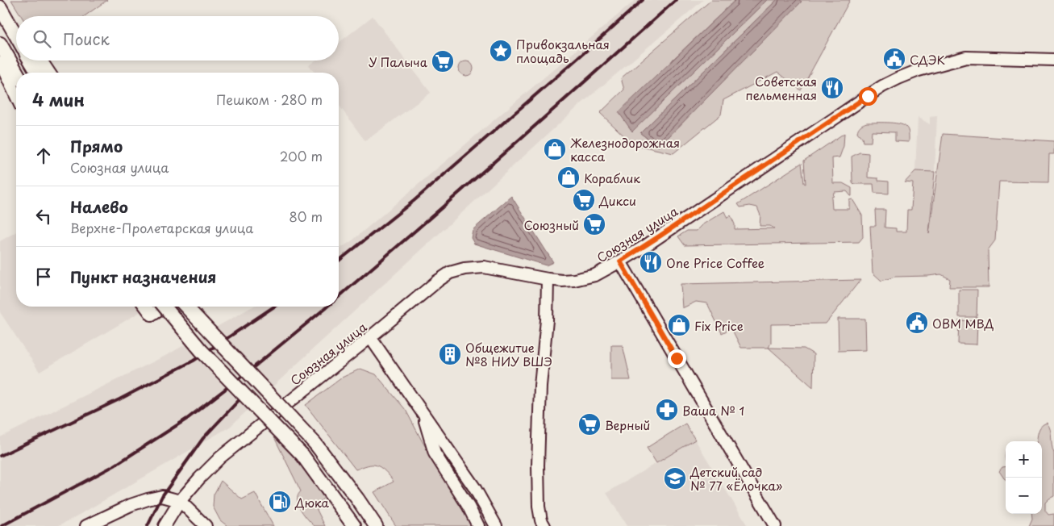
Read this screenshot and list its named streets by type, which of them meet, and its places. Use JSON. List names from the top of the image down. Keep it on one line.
{"streets":{"street":["Союзная улица"]},"places":{"place":["Привокзальная площадь"],"public building":["СДЭК","ОВМ МВД"],"supermarket":["У Палыча","Дикси","Союзный","Верный"],"restaurant":["Советская пельменная","One Price Coffee"],"shop":["Железнодорожная касса","Кораблик","Fix Price"],"building":["Общежитие №8 НИУ ВШЭ"],"pharmacy":["Ваша № 1"],"school or university":["Детский сад № 77 «Ёлочка»"],"fuel station":["Дюка"]},"page":{"search":"Поиск","heading":["4 мин","Пешком · 280 m"],"list":[["Прямо","Союзная улица","200 m"],["Налево","Верхне-Пролетарская улица","80 m"],"Пункт назначения"],"map_buttons":["+","−"]}}
